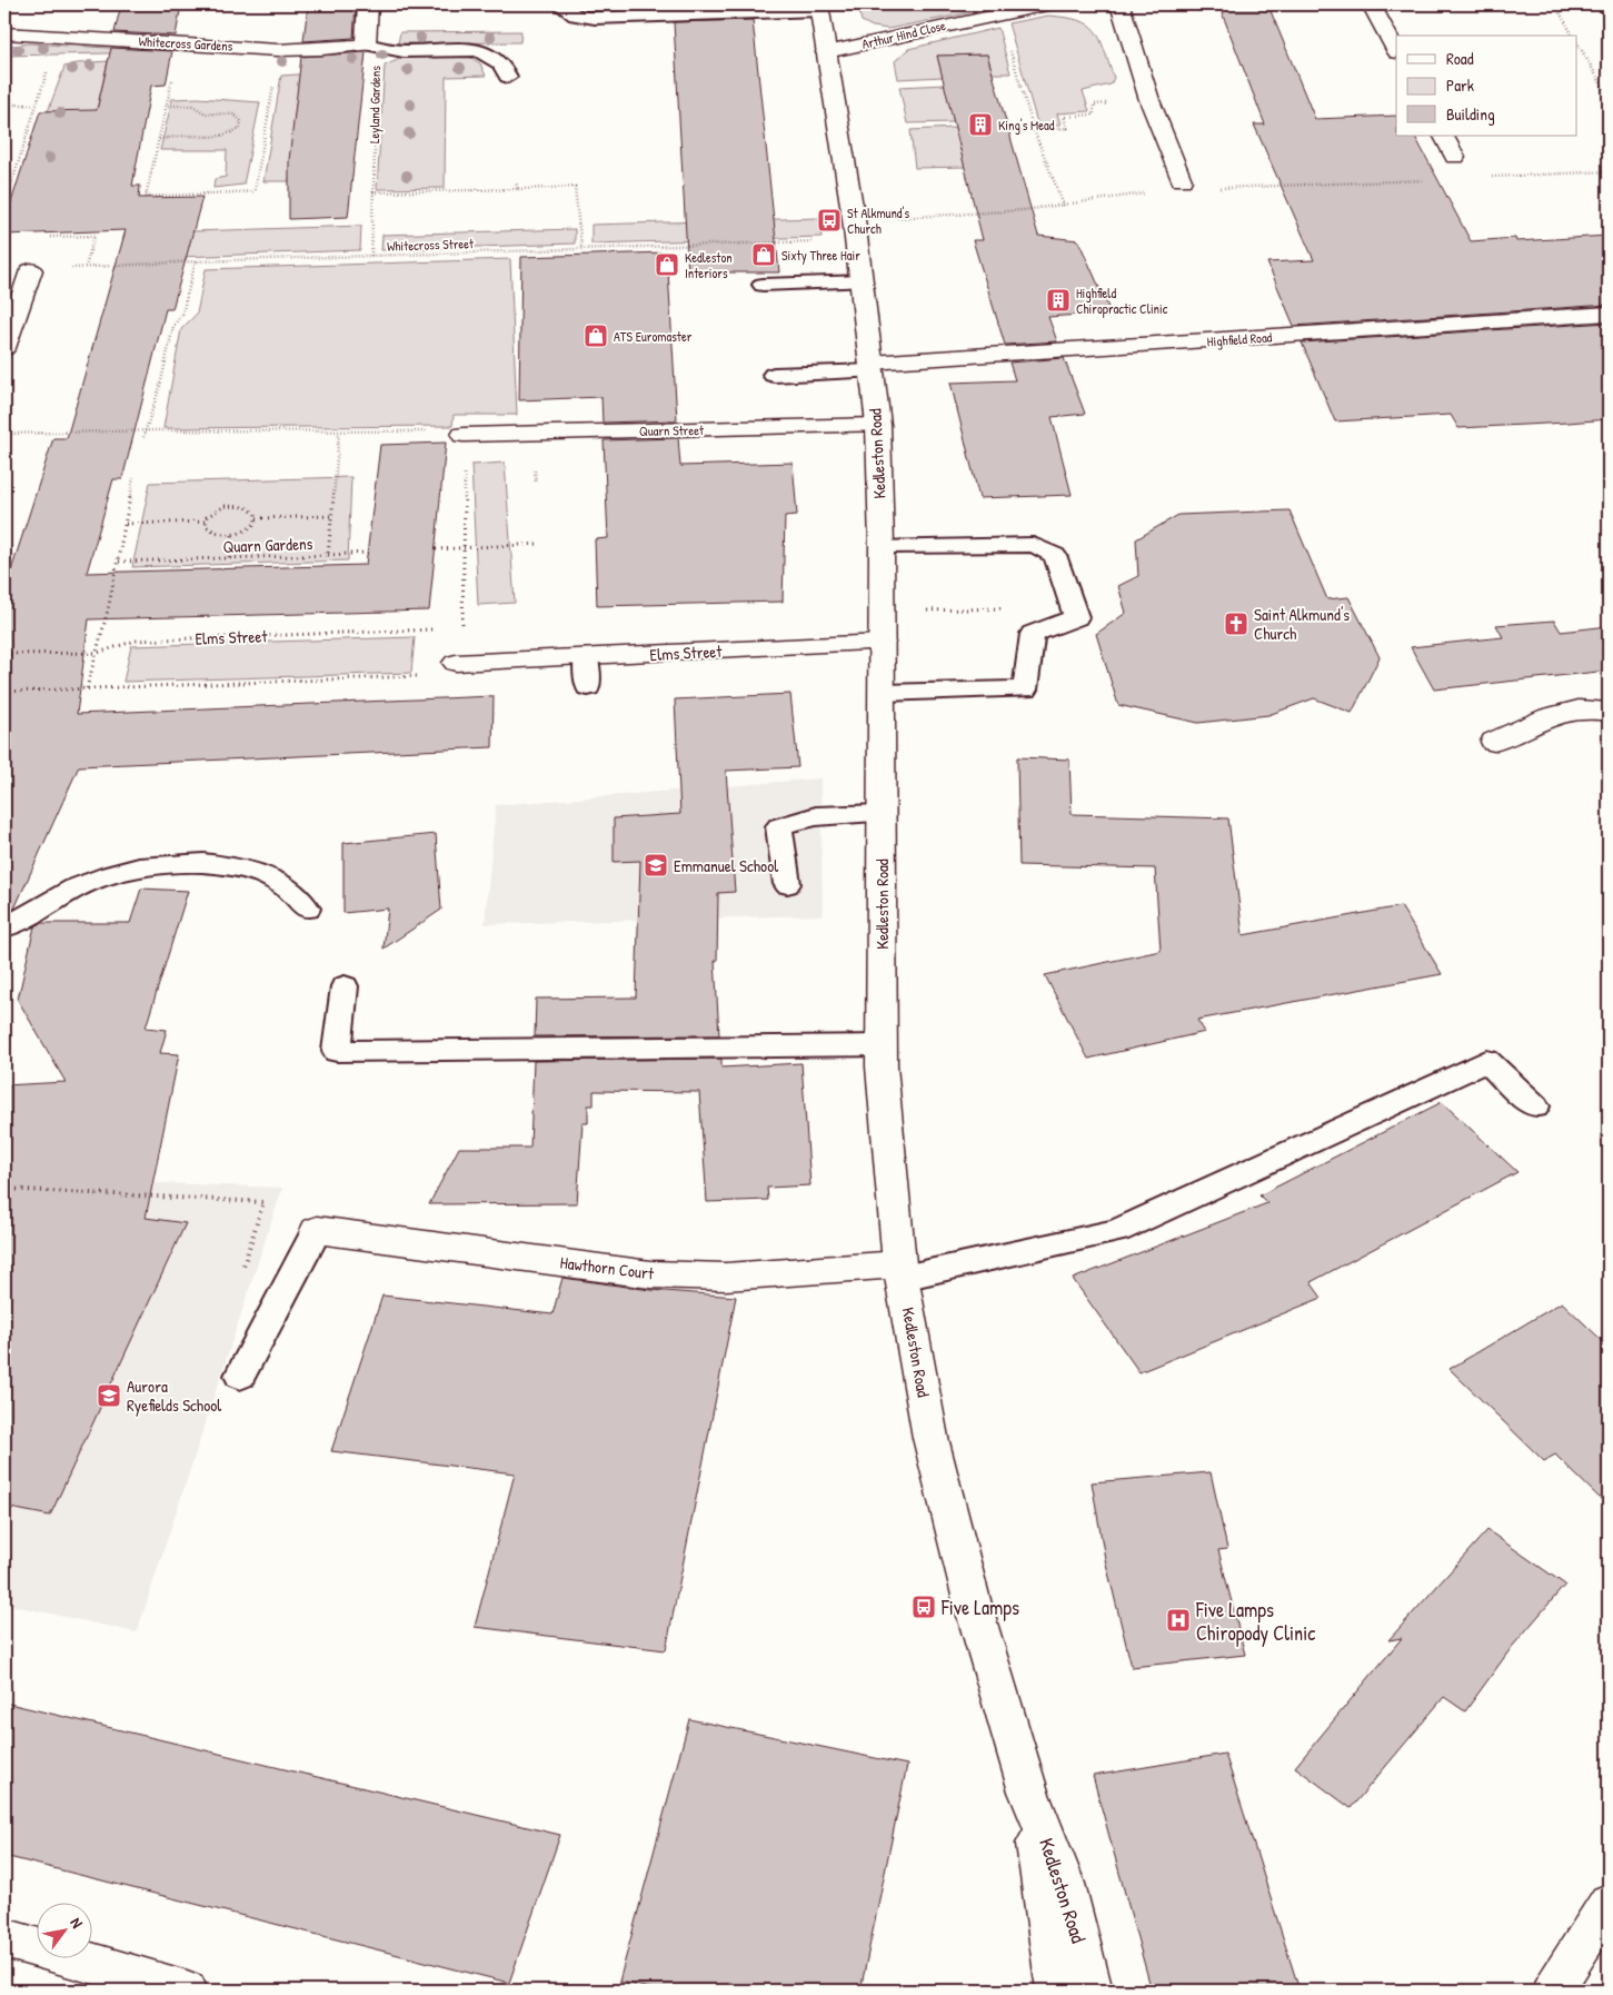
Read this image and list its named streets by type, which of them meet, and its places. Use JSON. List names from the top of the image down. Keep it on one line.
{"streets":{"street":["Arthur Hind Close","Whitecross Gardens","Highfield Road","Quarn Street","Kedleston Road","Elms Street","Hawthorn Court"],"lane":["Leyland Gardens"],"path":["Whitecross Street","Quarn Gardens"]},"crossings":[["Arthur Hind Close","Kedleston Road"],["Whitecross Gardens","Leyland Gardens"],["Leyland Gardens","Whitecross Street"],["Whitecross Street","Kedleston Road"],["Highfield Road","Kedleston Road"],["Quarn Street","Kedleston Road"],["Kedleston Road","Elms Street"],["Kedleston Road","Hawthorn Court"]],"places":{"building":["King's Mead","Highfield Chiropractic Clinic"],"bus stop":["St Alkmund's Church","Five Lamps"],"shop":["Sixty Three Hair","Kedleston Interiors","ATS Euromaster"],"church":["Saint Alkmund's Church"],"school or university":["Emmanuel School","Aurora Ryefields School"],"hospital":["Five Lamps Chiropody Clinic"]},"legend":["Road","Park","Building"],"north":"top right"}
